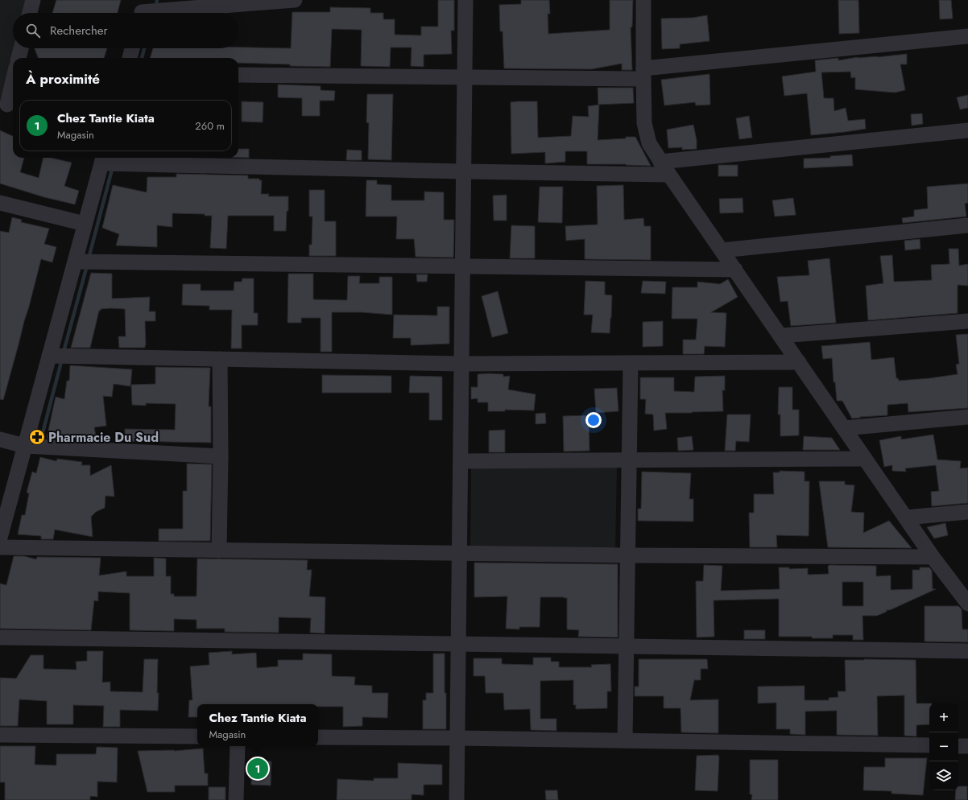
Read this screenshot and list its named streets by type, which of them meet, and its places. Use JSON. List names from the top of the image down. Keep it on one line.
{"places":{"pharmacy":["Pharmacie Du Sud"]},"page":{"search":"Rechercher","heading":"À proximité","list":[{"mark":"1","name":"Chez Tantie Kiata","note":"Magasin","value":"260 m"}],"map_buttons":["+","−"],"popup":["Chez Tantie Kiata","Magasin"],"pins":"1"}}
